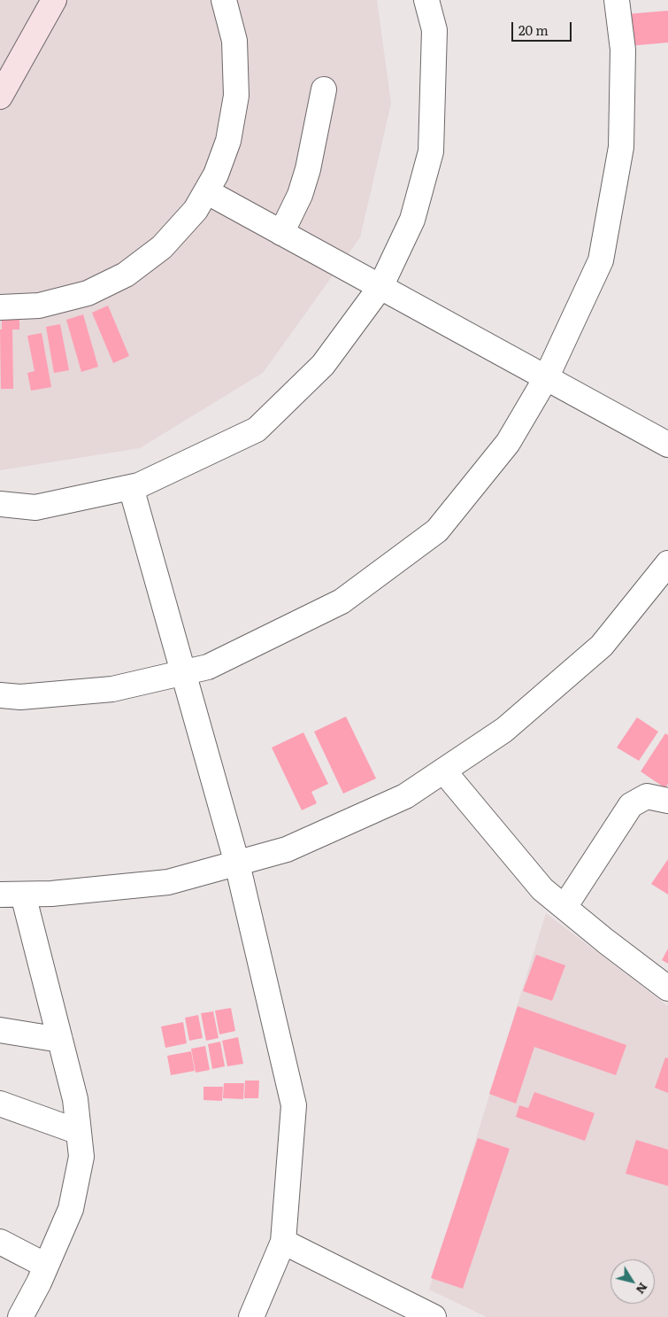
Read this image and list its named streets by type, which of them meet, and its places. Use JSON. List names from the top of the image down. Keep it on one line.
{"scale_bar":"20 m","north":"bottom right"}
